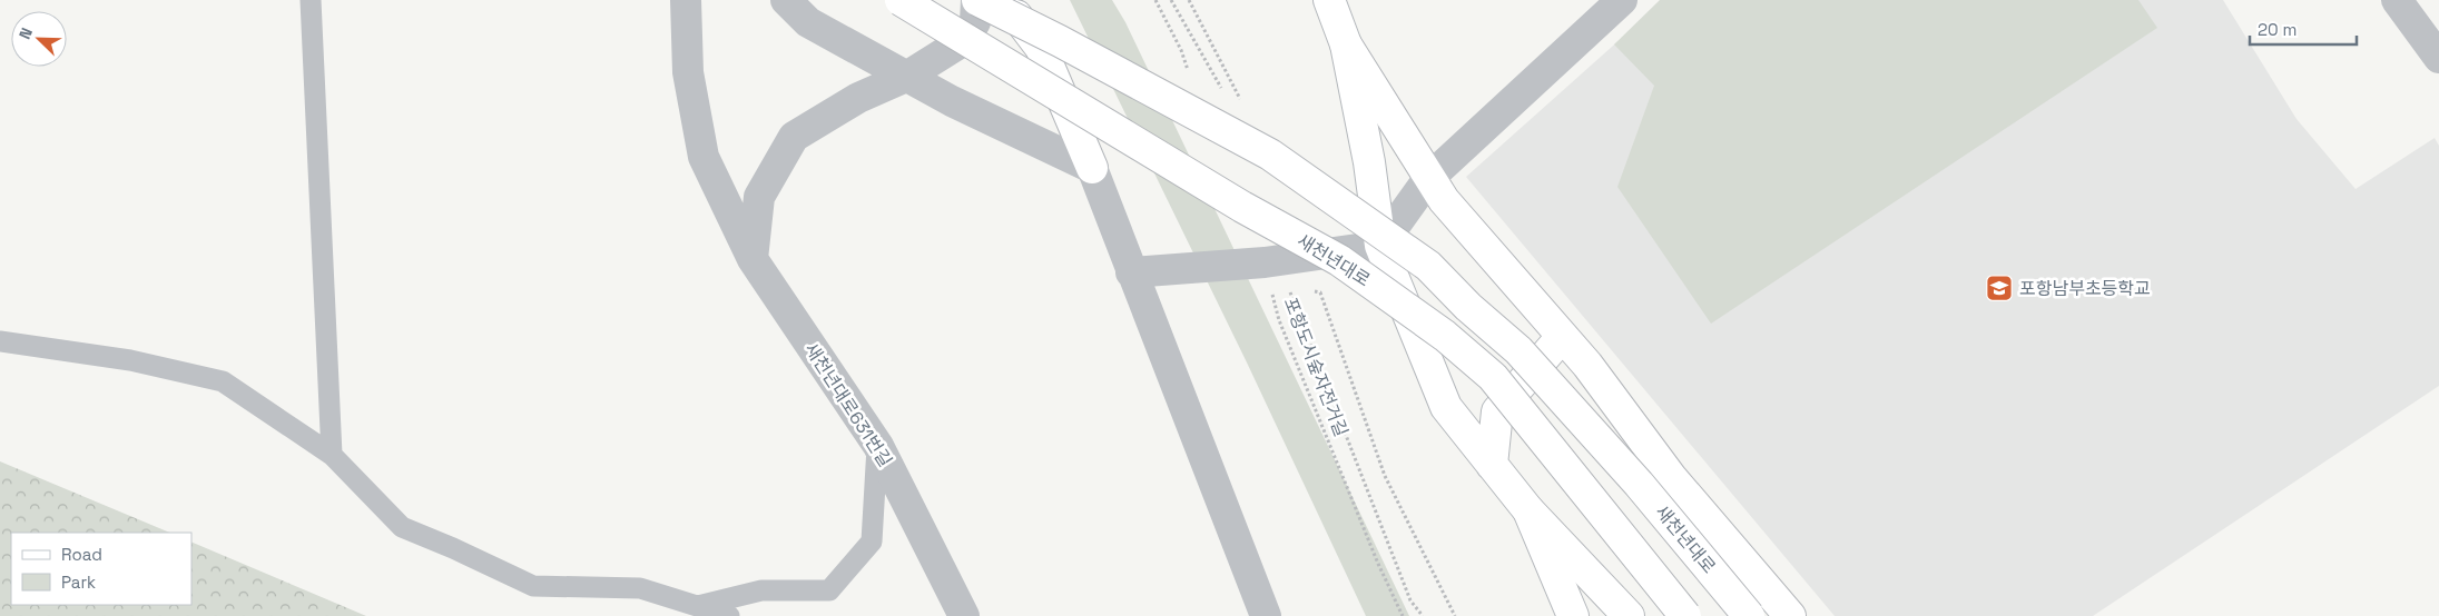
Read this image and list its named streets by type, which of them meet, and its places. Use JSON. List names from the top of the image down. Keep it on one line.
{"streets":{"main road":["새천년대로"],"street":["새천년대로631번길"],"path":["포항도시숲자전거길"]},"places":{"school or university":["포항남부초등학교"]},"legend":["Road","Park"],"scale_bar":"20 m","north":"top left"}
